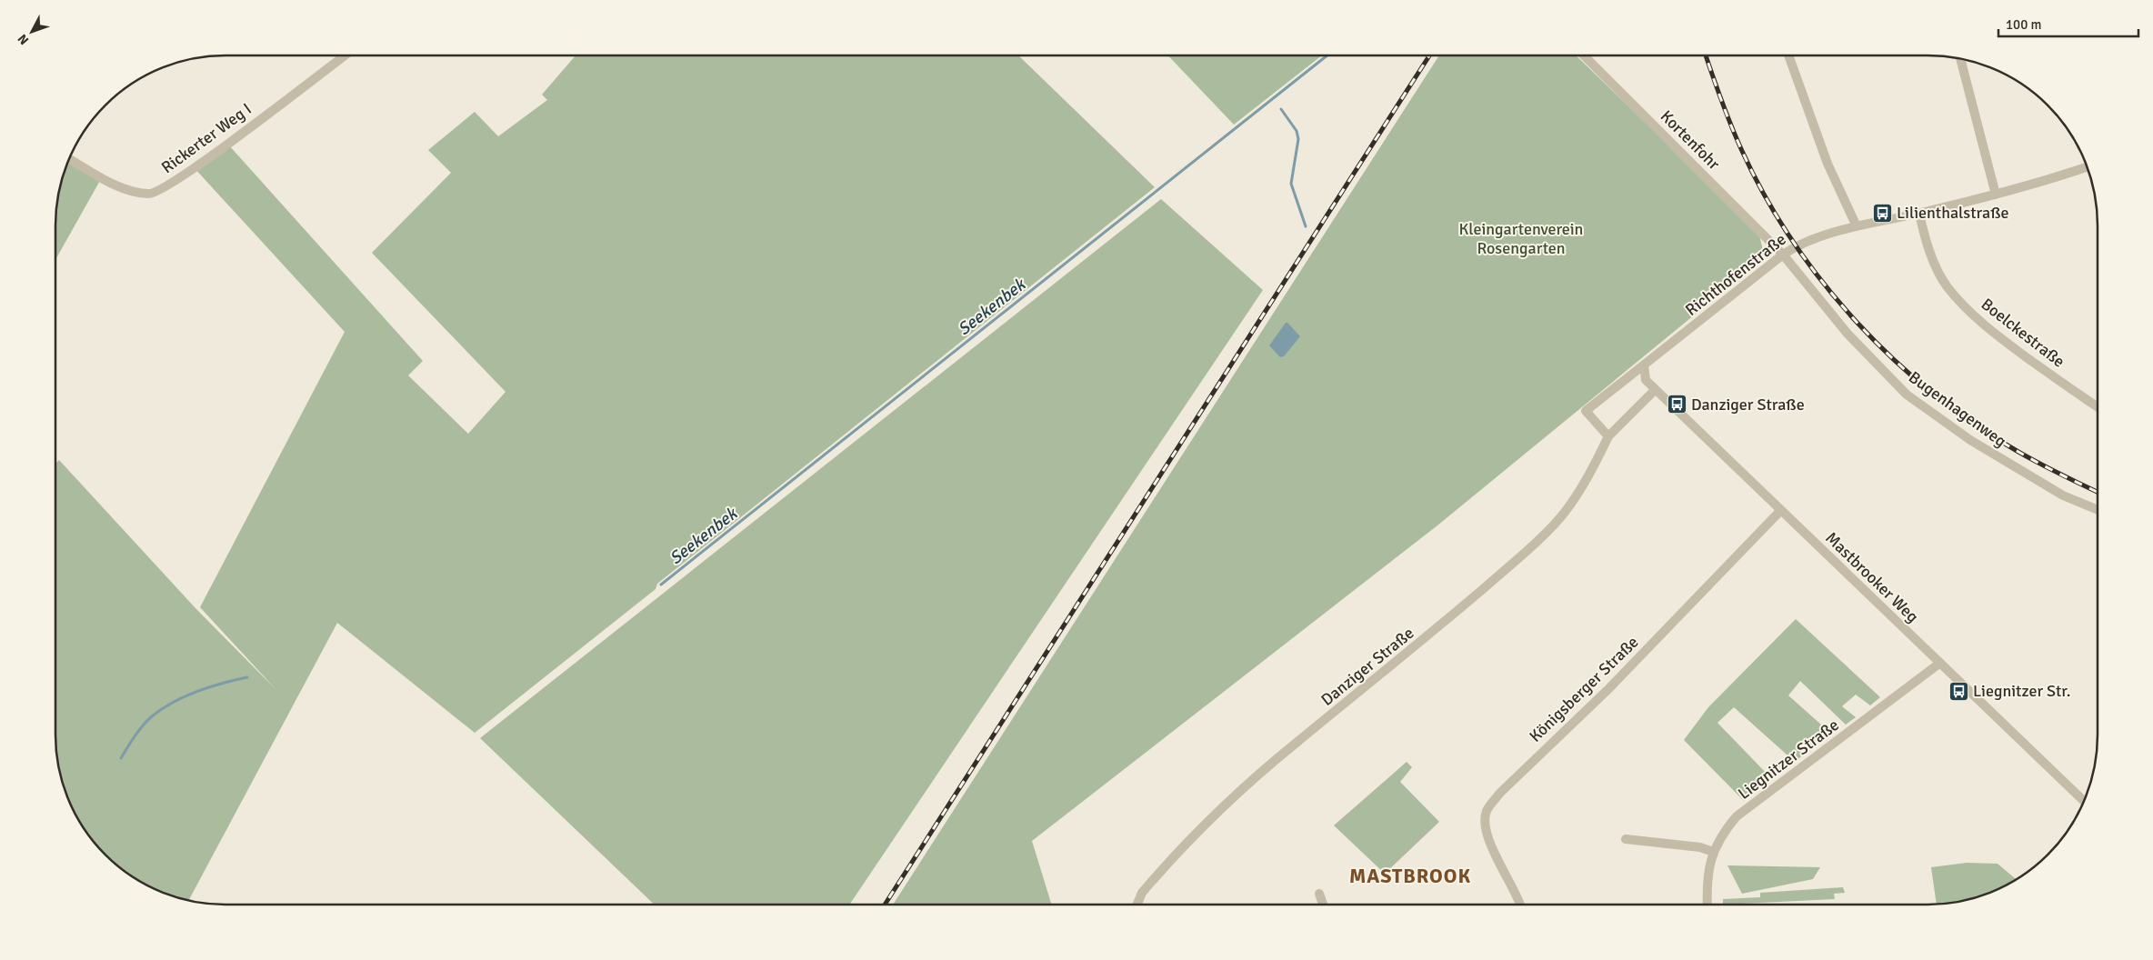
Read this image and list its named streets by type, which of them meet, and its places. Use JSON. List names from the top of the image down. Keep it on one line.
{"streets":{"street":["Rickerter Weg I","Kortenfohr","Richthofenstraße","Boelckestraße","Bugenhagenweg","Mastbrooker Weg","Danziger Straße","Königsberger Straße","Liegnitzer Straße"]},"crossings":[["Kortenfohr","Richthofenstraße"],["Kortenfohr","Bugenhagenweg"],["Richthofenstraße","Boelckestraße"],["Richthofenstraße","Bugenhagenweg"],["Richthofenstraße","Mastbrooker Weg"],["Mastbrooker Weg","Danziger Straße"],["Mastbrooker Weg","Königsberger Straße"],["Mastbrooker Weg","Liegnitzer Straße"]],"districts":["MASTBROOK"],"water":["Seekenbek"],"parks":["Kleingartenverein Rosengarten"],"places":{"bus stop":["Lilienthalstraße","Danziger Straße","Liegnitzer Str."]},"scale_bar":"100 m","north":"bottom left"}
